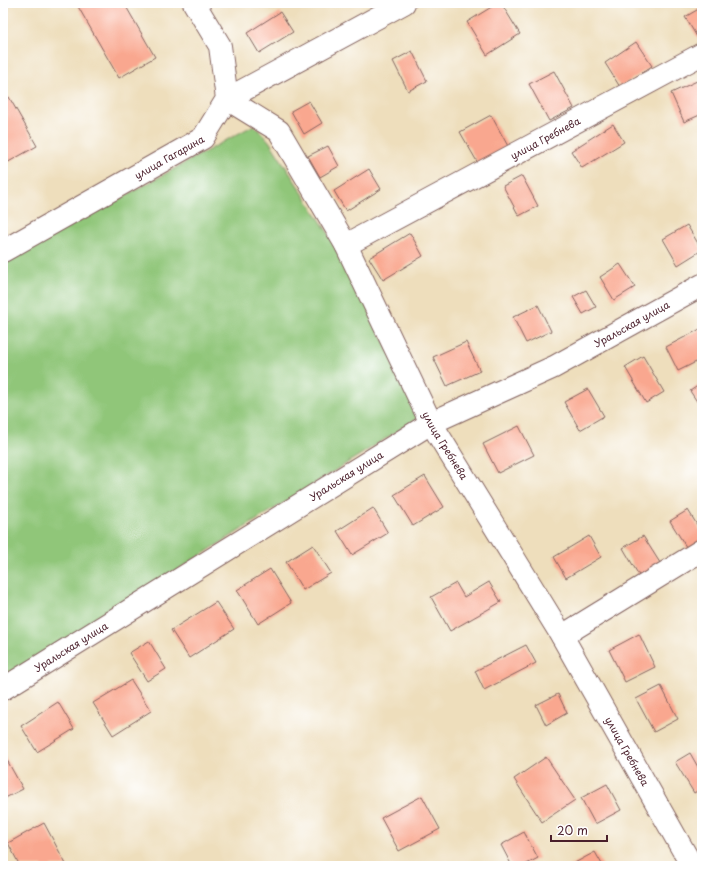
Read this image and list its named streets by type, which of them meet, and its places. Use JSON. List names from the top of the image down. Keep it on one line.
{"streets":{"street":["улица Гребнева","улица Гагарина","Уральская улица"]},"crossings":[["улица Гребнева","улица Гагарина"],["улица Гребнева","Уральская улица"]],"scale_bar":"20 m"}
